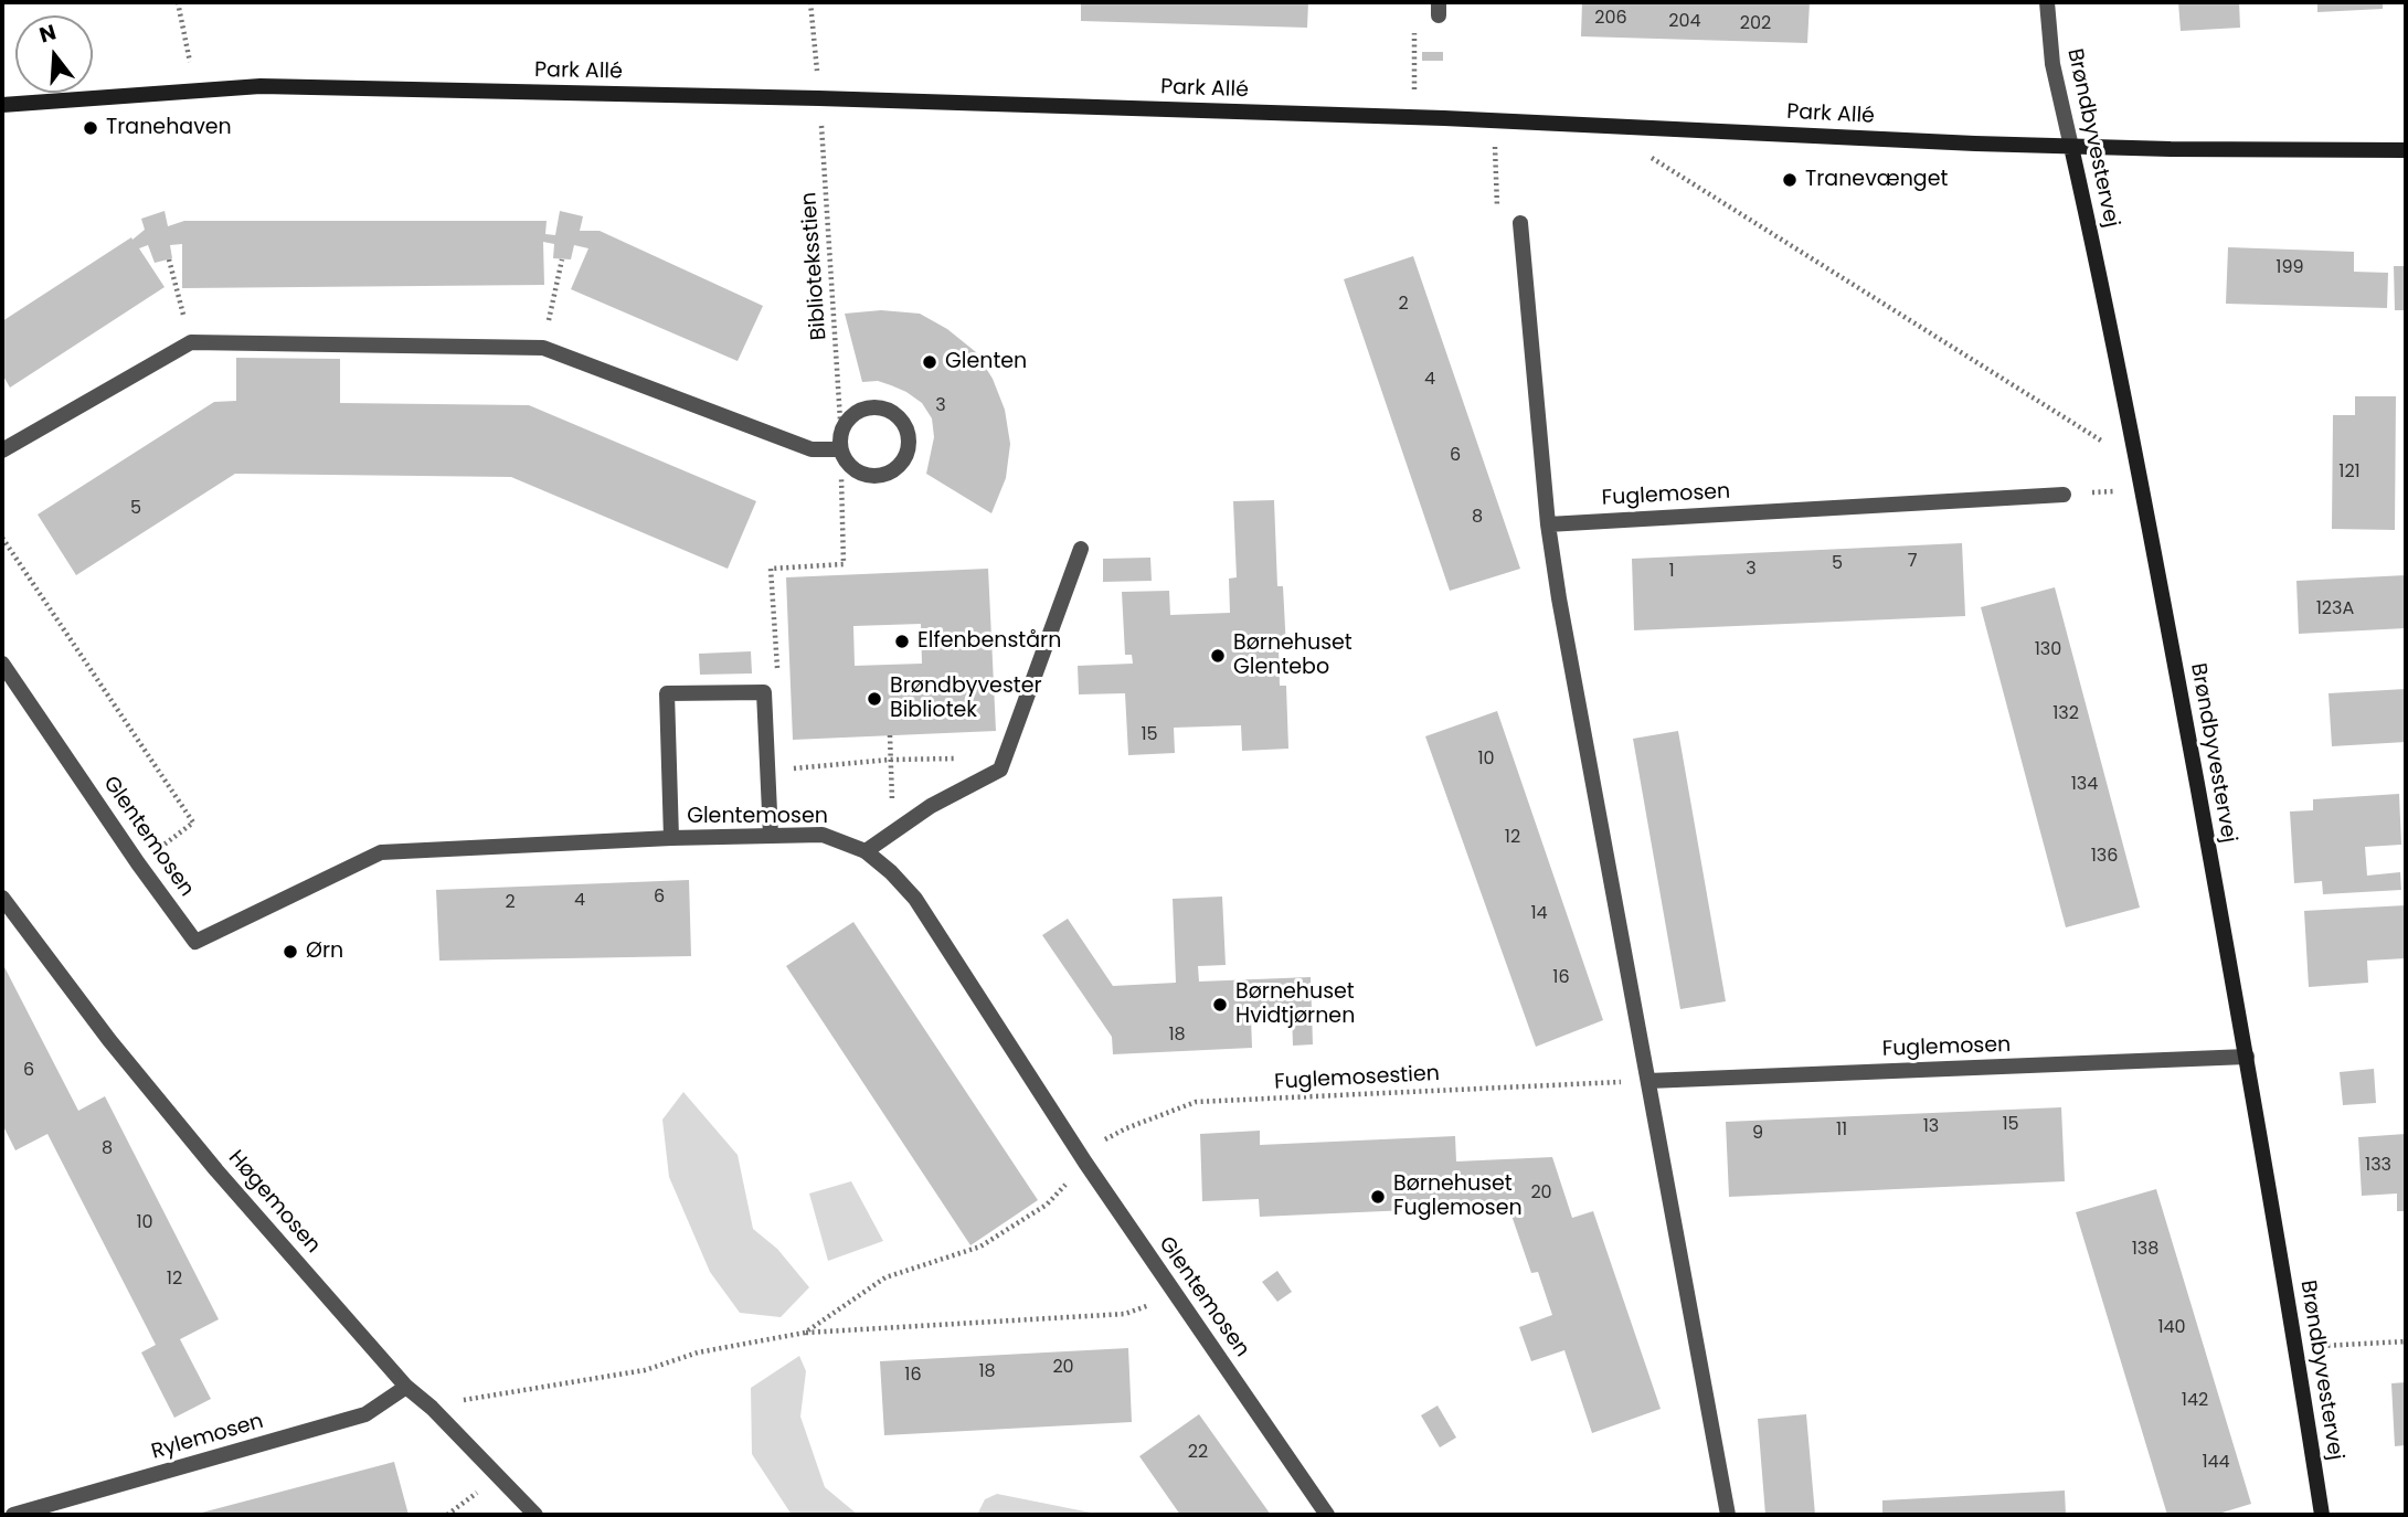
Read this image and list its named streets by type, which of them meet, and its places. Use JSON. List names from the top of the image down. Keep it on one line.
{"streets":{"street":["Park Allé","Brøndbyvestervej","Fuglemosen","Glentemosen","Høgemosen","Rylemosen"],"path":["Biblioteksstien","Fuglemosestien"]},"crossings":[["Park Allé","Brøndbyvestervej"],["Park Allé","Biblioteksstien"],["Brøndbyvestervej","Fuglemosen"],["Fuglemosen","Fuglemosestien"],["Glentemosen","Fuglemosestien"],["Høgemosen","Rylemosen"]],"places":["Tranehaven","Tranevænget","Glenten","Elfenbenstårn","Børnehuset Glentebo","Brøndbyvester Bibliotek","Ørn","Børnehuset Hvidtjørnen","Børnehuset Fuglemosen"],"house_numbers":["206","204","202","199","2","4","3","6","121","5","8","7","5","3","1","123A","130","132","15","10","134","12","136","6","4","2","14","16","18","6","15","13","11","9","8","133","20","10","138","12","140","20","18","16","142","22","144"],"north":"top"}
